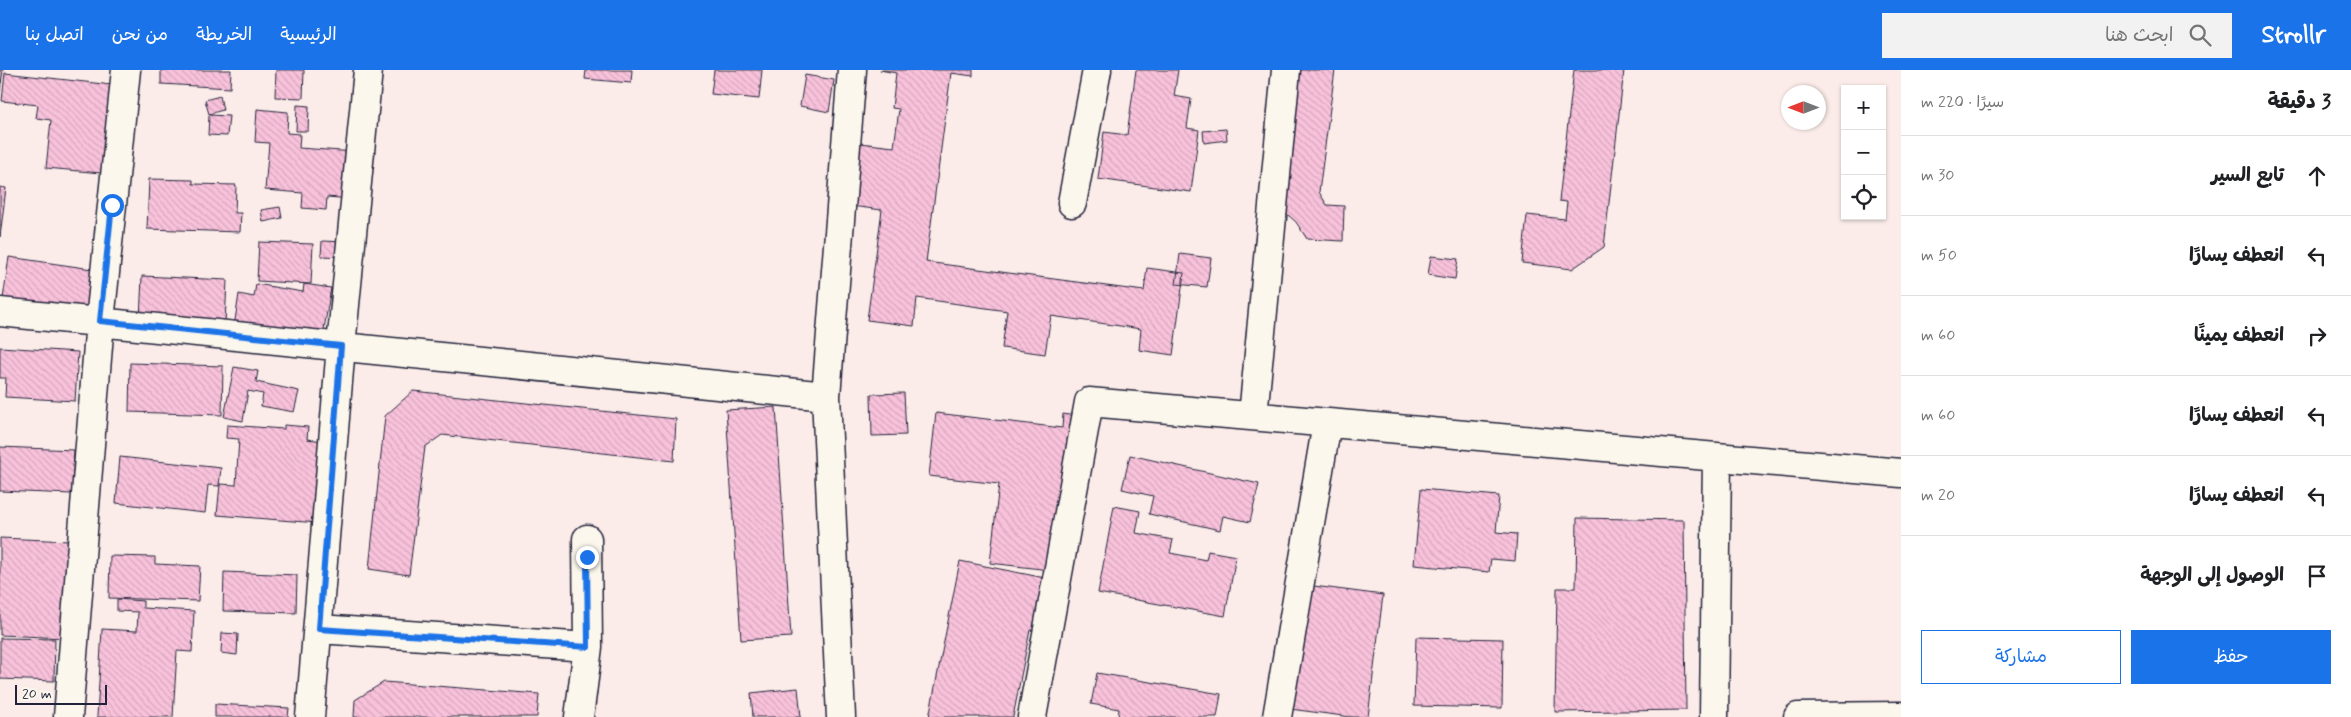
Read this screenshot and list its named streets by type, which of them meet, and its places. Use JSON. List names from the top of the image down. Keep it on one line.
{"scale_bar":"20 m","north":"left","page":{"header":"Strollr","search":"ابحث هنا","nav":["الرئيسية","الخريطة","من نحن","اتصل بنا"],"heading":["3 دقيقة","سيرًا · 220 m"],"map_buttons":["+","−"],"list":[["تابع السير","30 m"],["انعطف يسارًا","50 m"],["انعطف يمينًا","60 m"],["انعطف يسارًا","60 m"],["انعطف يسارًا","20 m"],"الوصول إلى الوجهة"],"buttons":["حفظ","مشاركة"],"scale":"20 m"}}
